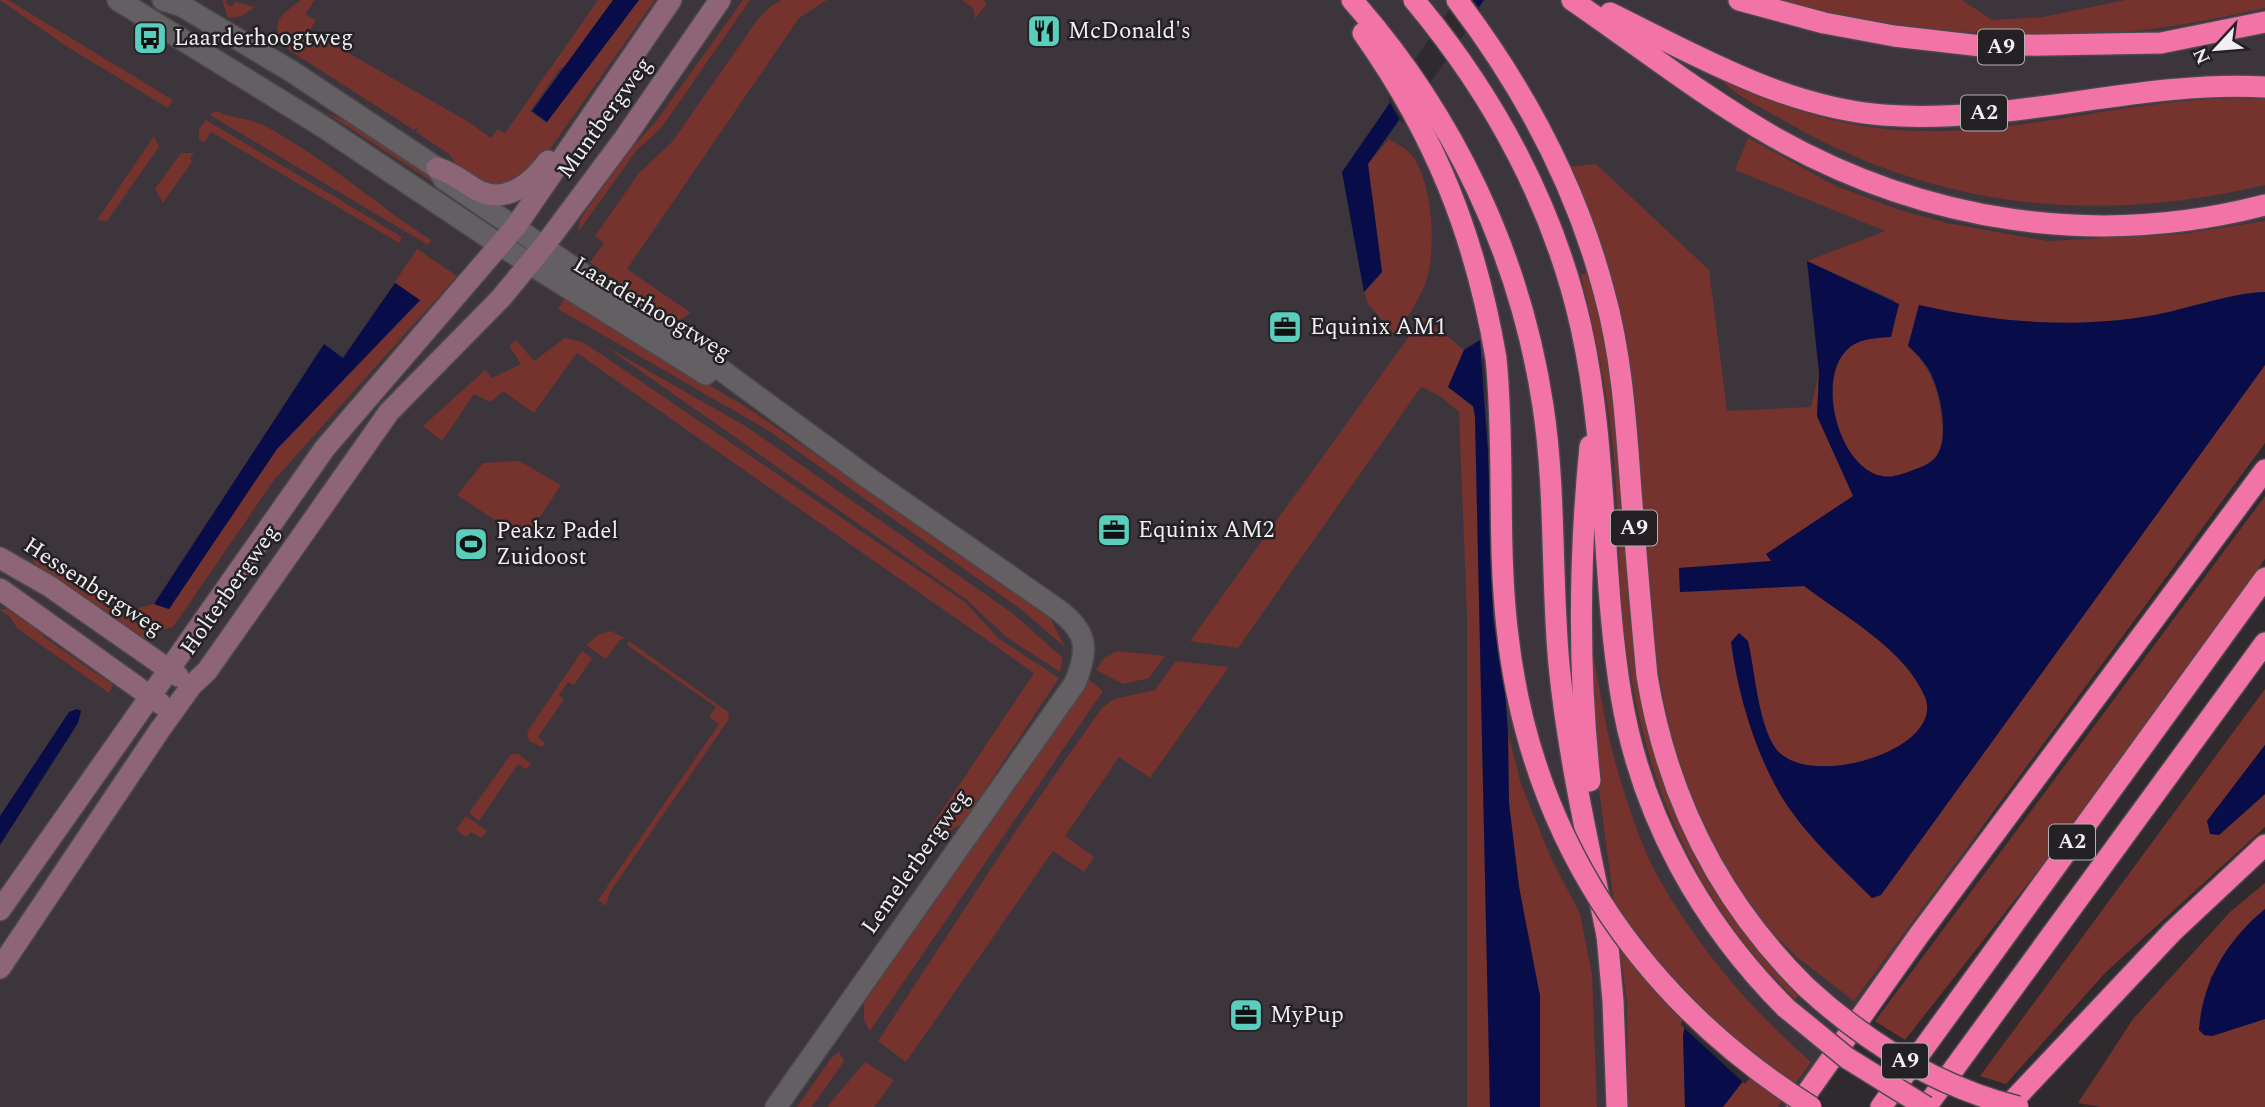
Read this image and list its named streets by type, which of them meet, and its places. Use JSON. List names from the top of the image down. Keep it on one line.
{"streets":{"highway":["A9","A2"],"main road":["Muntbergweg","Hessenbergweg","Holterbergweg"],"street":["Laarderhoogtweg","Lemelerbergweg"]},"crossings":[["A9","A2"],["Muntbergweg","Laarderhoogtweg"],["Muntbergweg","Holterbergweg"],["Laarderhoogtweg","Holterbergweg"],["Laarderhoogtweg","Lemelerbergweg"],["Hessenbergweg","Holterbergweg"]],"places":{"restaurant":["McDonald's"],"bus stop":["Laarderhoogtweg"],"office":["Equinix AM1","Equinix AM2","MyPup"],"sports":["Peakz Padel Zuidoost"]},"north":"bottom left"}
